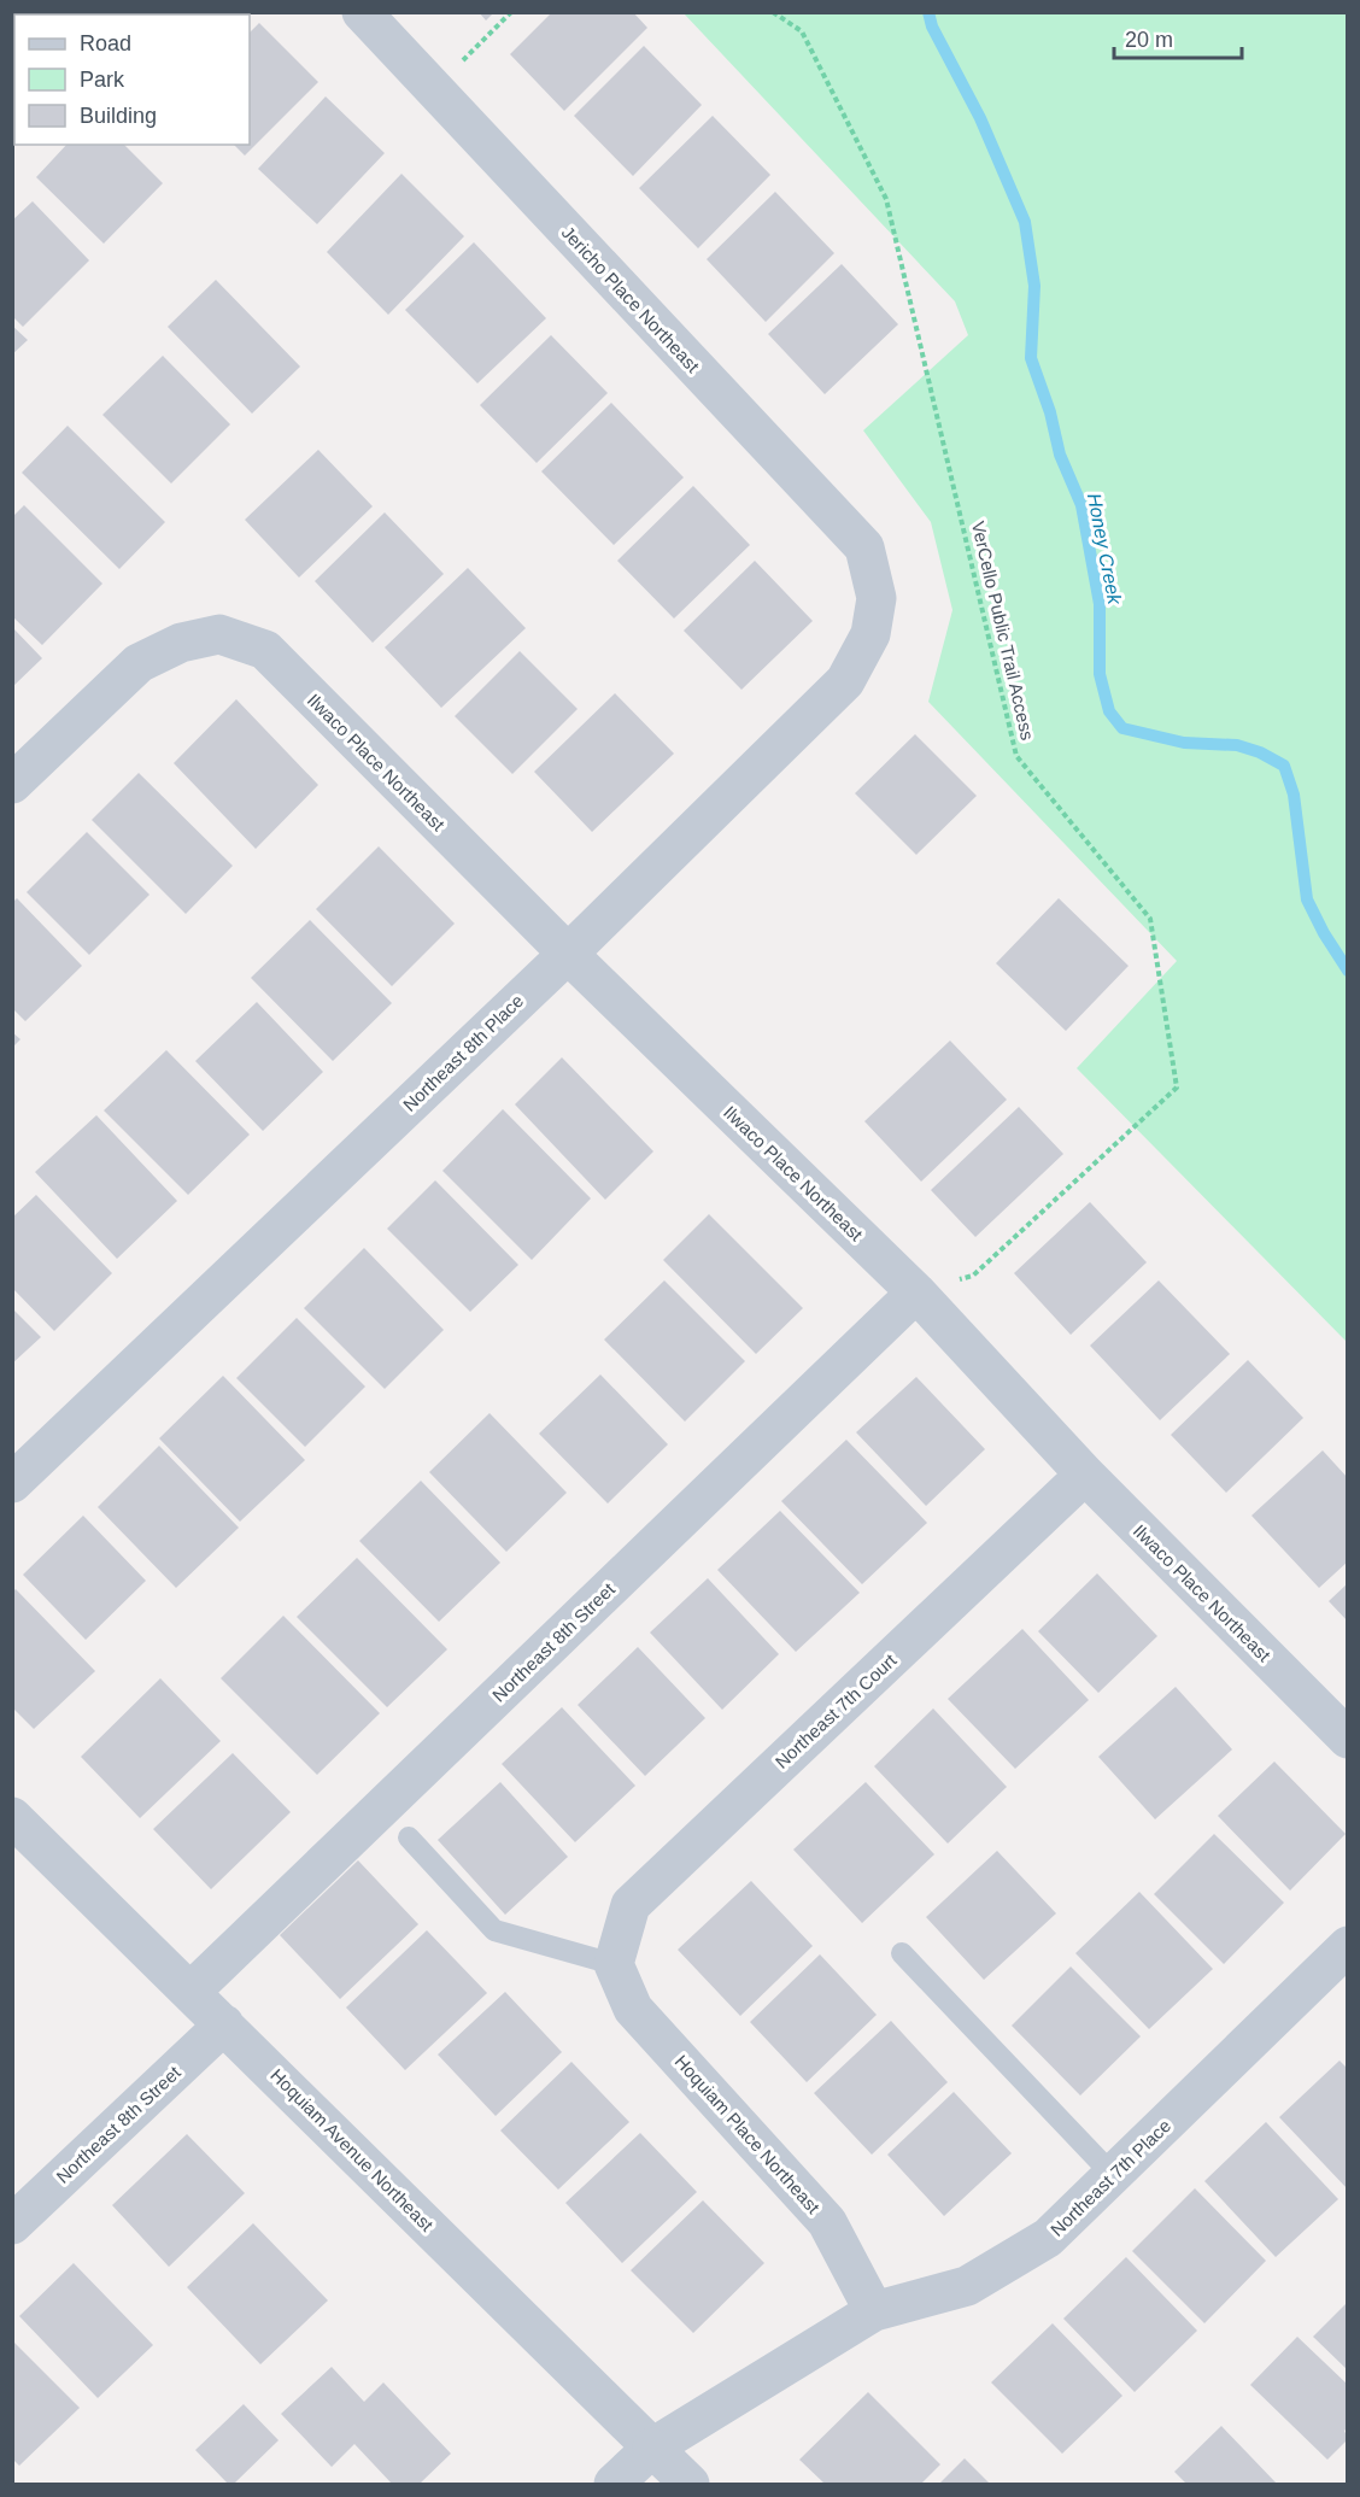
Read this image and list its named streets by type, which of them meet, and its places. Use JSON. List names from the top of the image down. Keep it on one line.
{"streets":{"street":["Jericho Place Northeast","Ilwaco Place Northeast","Northeast 8th Place","Northeast 8th Street","Northeast 7th Court","Hoquiam Place Northeast","Hoquiam Avenue Northeast","Northeast 7th Place"],"path":["VerCello Public Trail Access"]},"crossings":[["Jericho Place Northeast","Northeast 8th Place"],["VerCello Public Trail Access","Ilwaco Place Northeast"],["VerCello Public Trail Access","Northeast 8th Street"],["Ilwaco Place Northeast","Northeast 8th Place"],["Ilwaco Place Northeast","Northeast 8th Street"],["Ilwaco Place Northeast","Northeast 7th Court"],["Northeast 8th Street","Hoquiam Avenue Northeast"],["Northeast 7th Court","Hoquiam Place Northeast"],["Hoquiam Place Northeast","Northeast 7th Place"],["Hoquiam Avenue Northeast","Northeast 7th Place"]],"water":["Honey Creek"],"legend":["Road","Park","Building"],"scale_bar":"20 m"}
